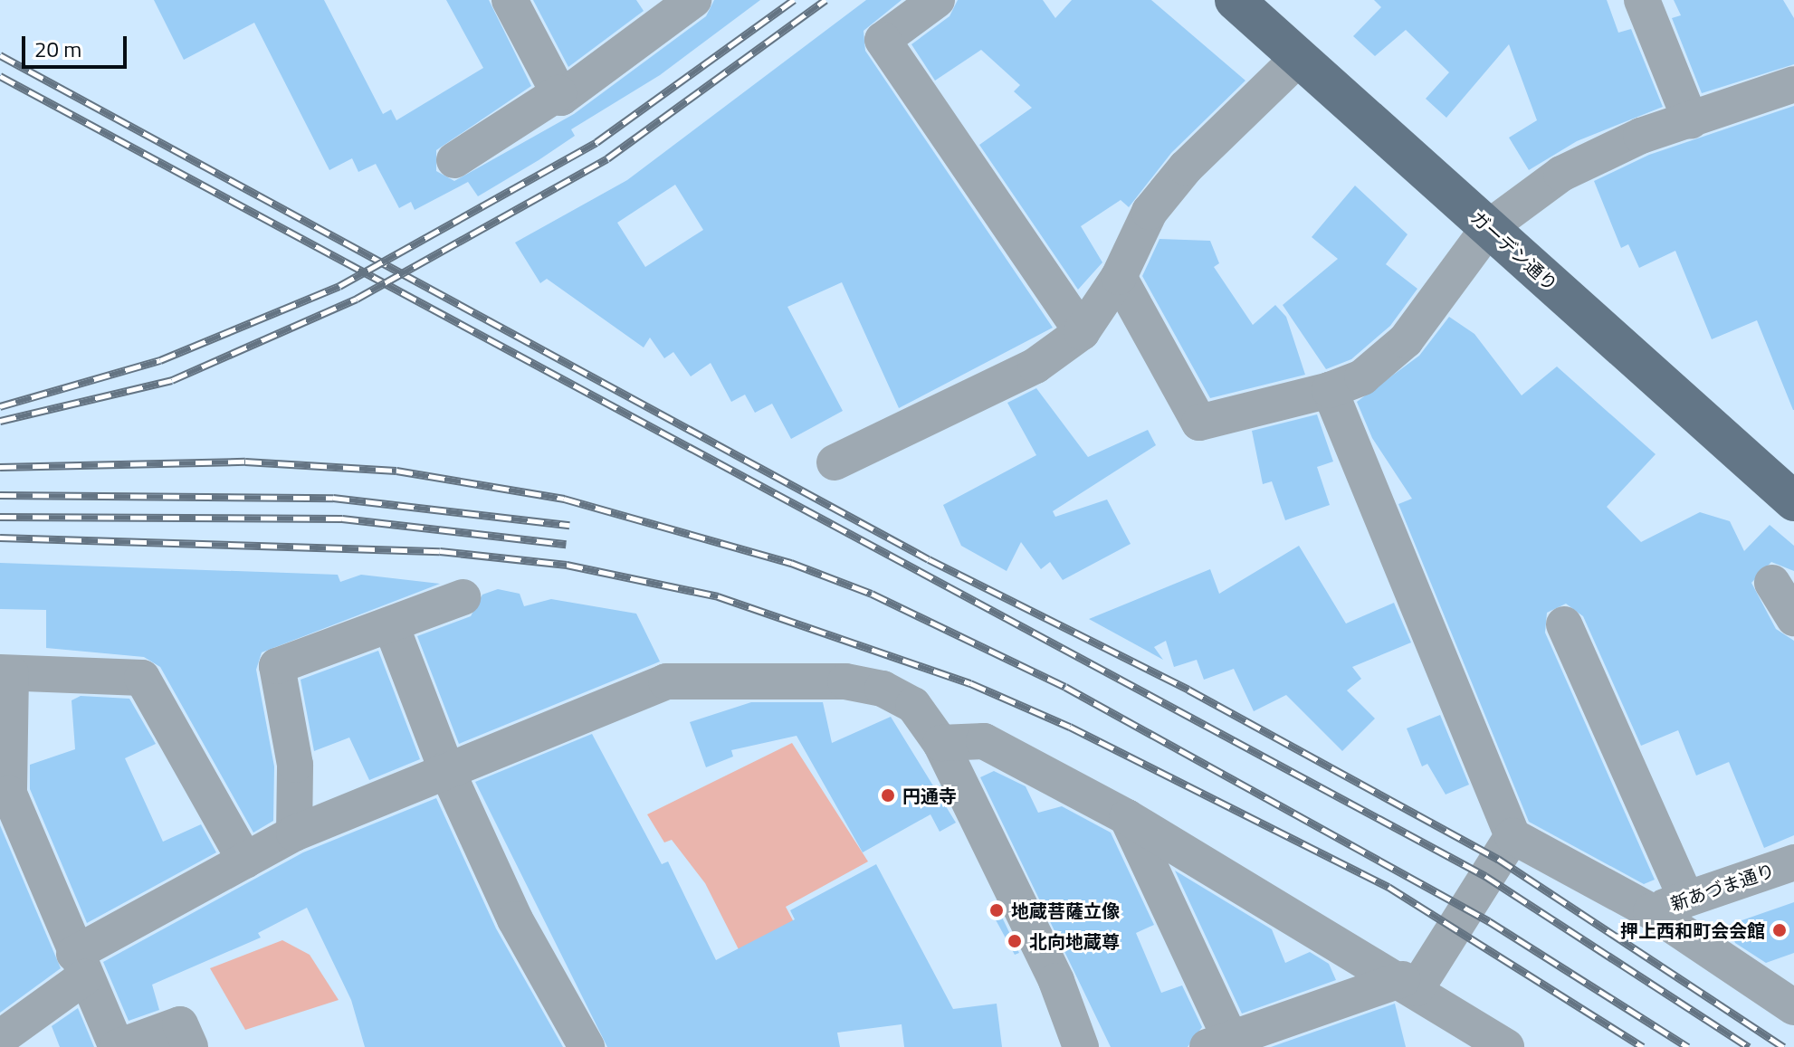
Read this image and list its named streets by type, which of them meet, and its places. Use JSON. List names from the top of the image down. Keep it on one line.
{"streets":{"main road":["ガーデン通り"],"street":["新あづま通り"]},"places":["円通寺","地蔵菩薩立像","押上西和町会会館","北向地蔵尊"],"scale_bar":"20 m"}
